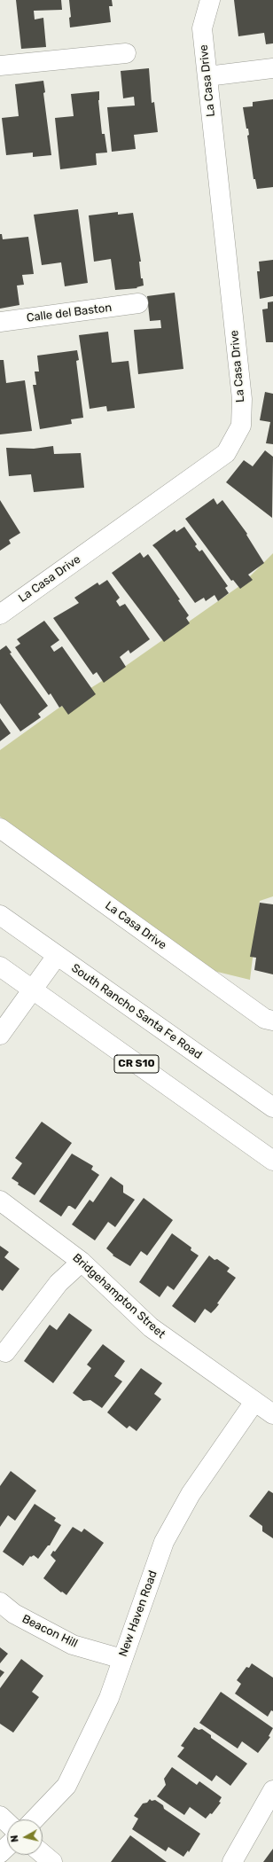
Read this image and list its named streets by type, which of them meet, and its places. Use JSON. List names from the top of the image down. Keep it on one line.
{"streets":{"street":["La Casa Drive","Calle del Baston","South Rancho Santa Fe Road","CR S10","Bridgehampton Street","New Haven Road","Beacon Hill"]},"crossings":[["Bridgehampton Street","New Haven Road"],["New Haven Road","Beacon Hill"]],"north":"left"}
